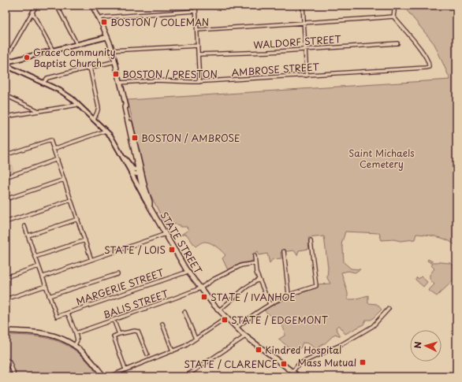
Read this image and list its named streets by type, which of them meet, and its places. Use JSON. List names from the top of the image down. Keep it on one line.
{"streets":{"main road":["STATE STREET"],"street":["WALDORF STREET","AMBROSE STREET","MARGERIE STREET","BALIS STREET"]},"crossings":[["STATE STREET","MARGERIE STREET"],["STATE STREET","BALIS STREET"]],"parks":["Saint Michaels Cemetery"],"places":{"transit":["BOSTON / COLEMAN","BOSTON / PRESTON","BOSTON / AMBROSE","STATE / LOIS","STATE / IVANHOE","STATE / EDGEMONT","Kindred Hospital","Mass Mutual","STATE / CLARENCE"],"other":["Grace Community Baptist Church"]},"north":"left"}
